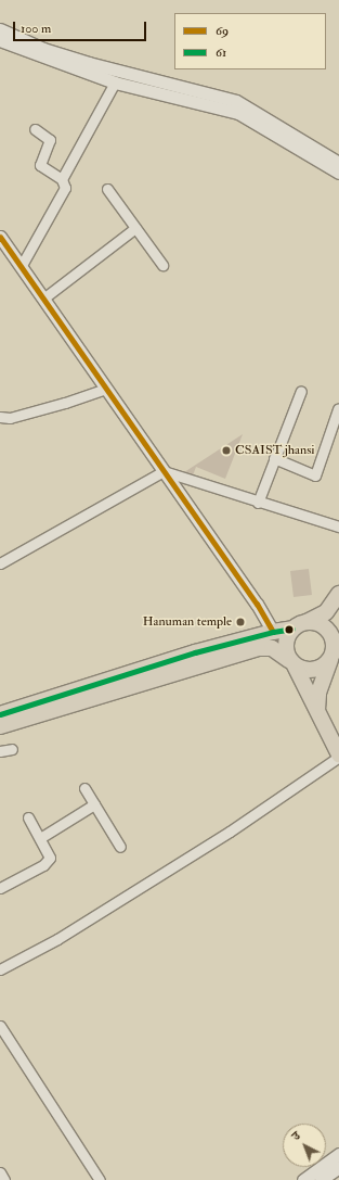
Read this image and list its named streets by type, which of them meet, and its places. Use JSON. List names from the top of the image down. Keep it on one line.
{"places":["CSAIST jhansi","Hanuman temple"],"lines":["transit line 69","transit line 61"],"legend":["69","61"],"scale_bar":"100 m","north":"top left"}
